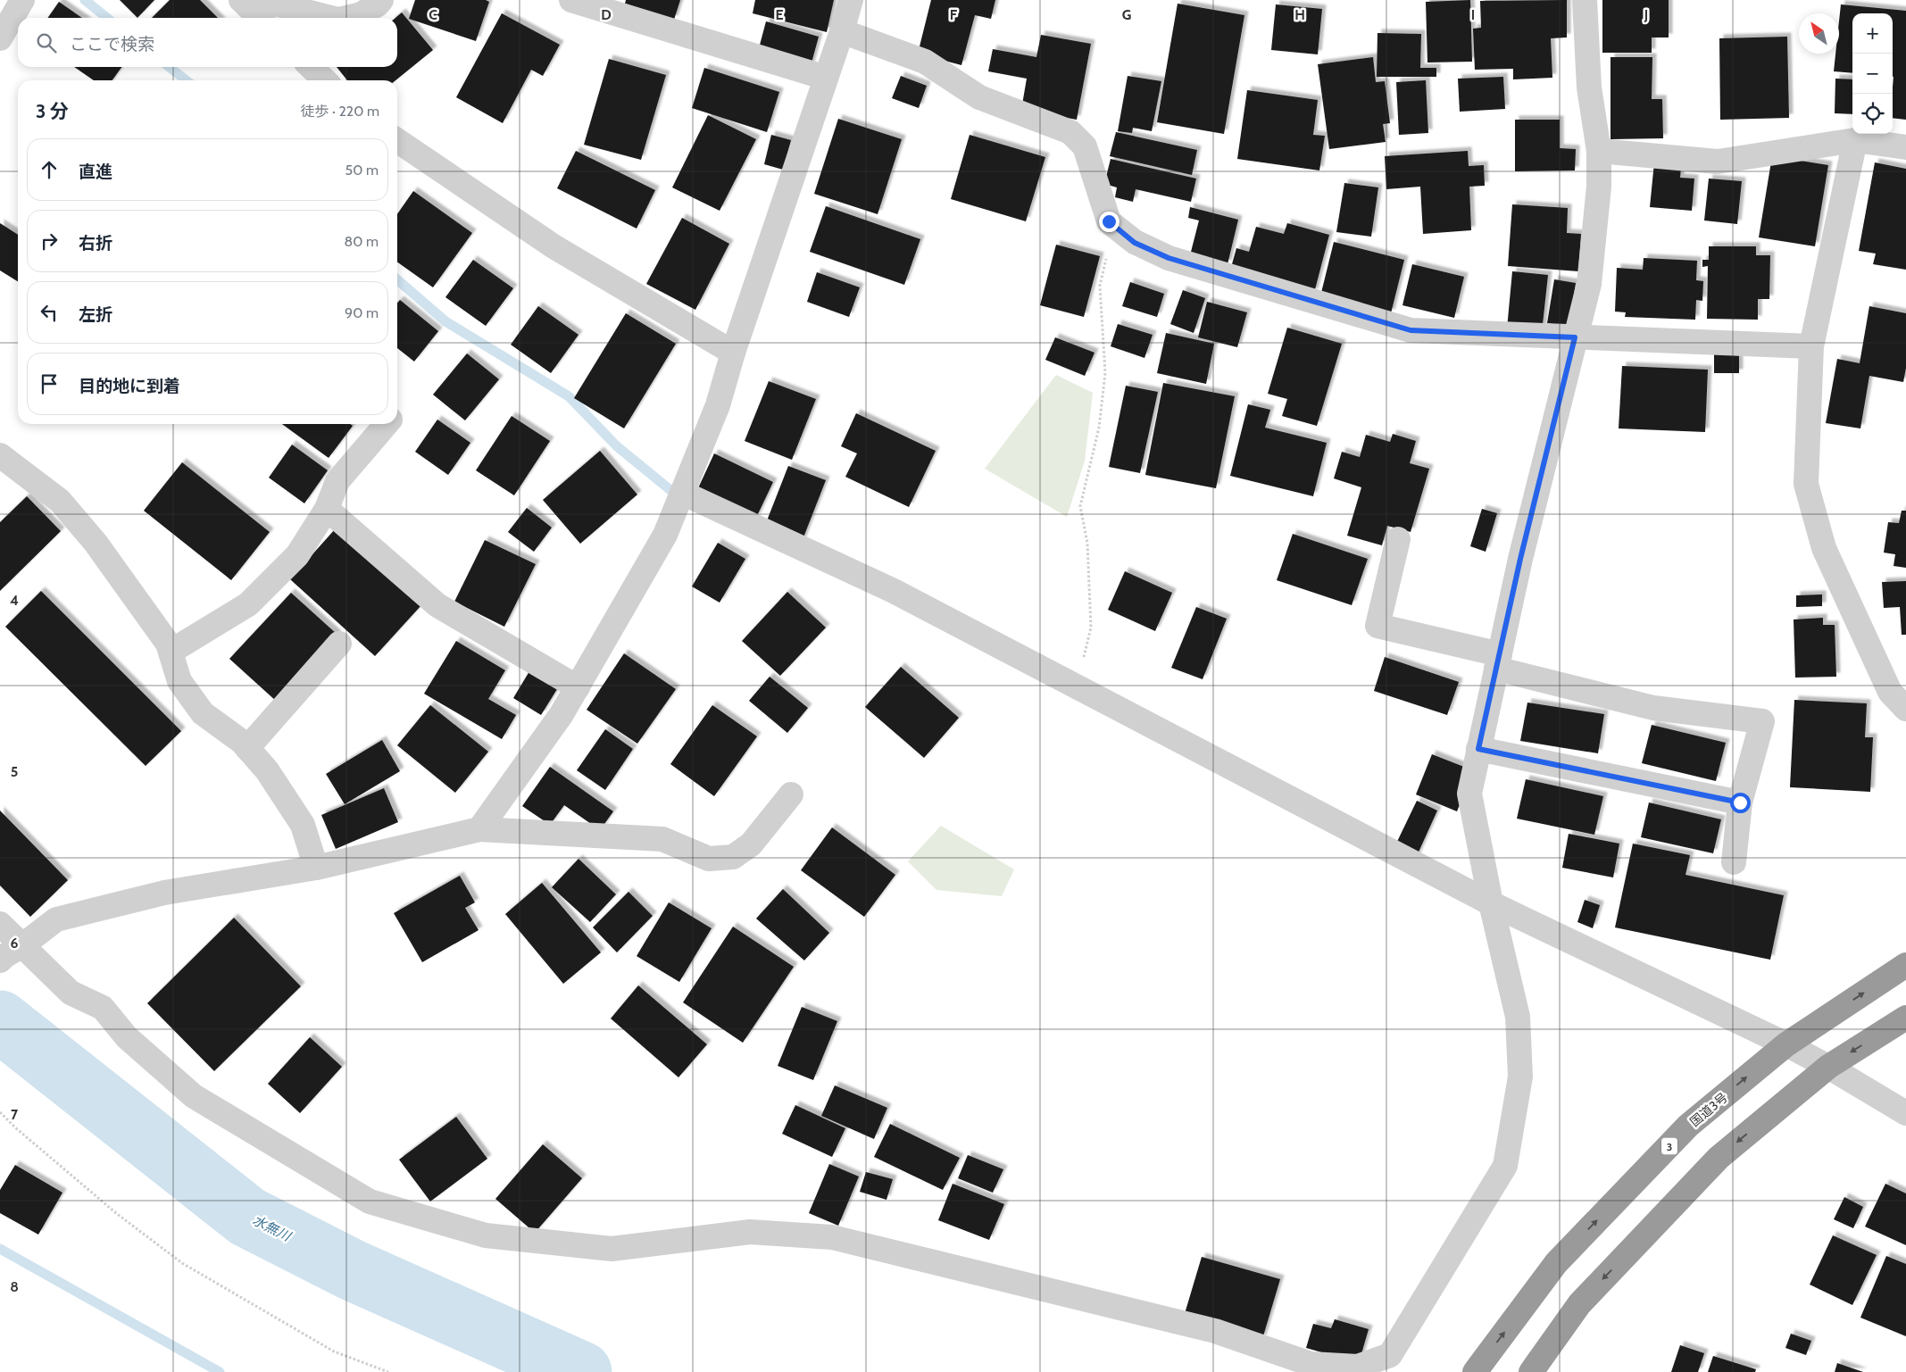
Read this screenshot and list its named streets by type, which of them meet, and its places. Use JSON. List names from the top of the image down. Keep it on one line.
{"streets":{"highway":["国道3号","3"]},"water":["水無川"],"north":"top left","page":{"map_buttons":["+","−"],"search":"ここで検索","heading":["3 分","徒歩 · 220 m"],"list":[["直進","50 m"],["右折","80 m"],["左折","90 m"],"目的地に到着"]},"grid":{"columns":["C","D","E","F","G","H","I","J"],"rows":["4","5","6","7","8"]}}
